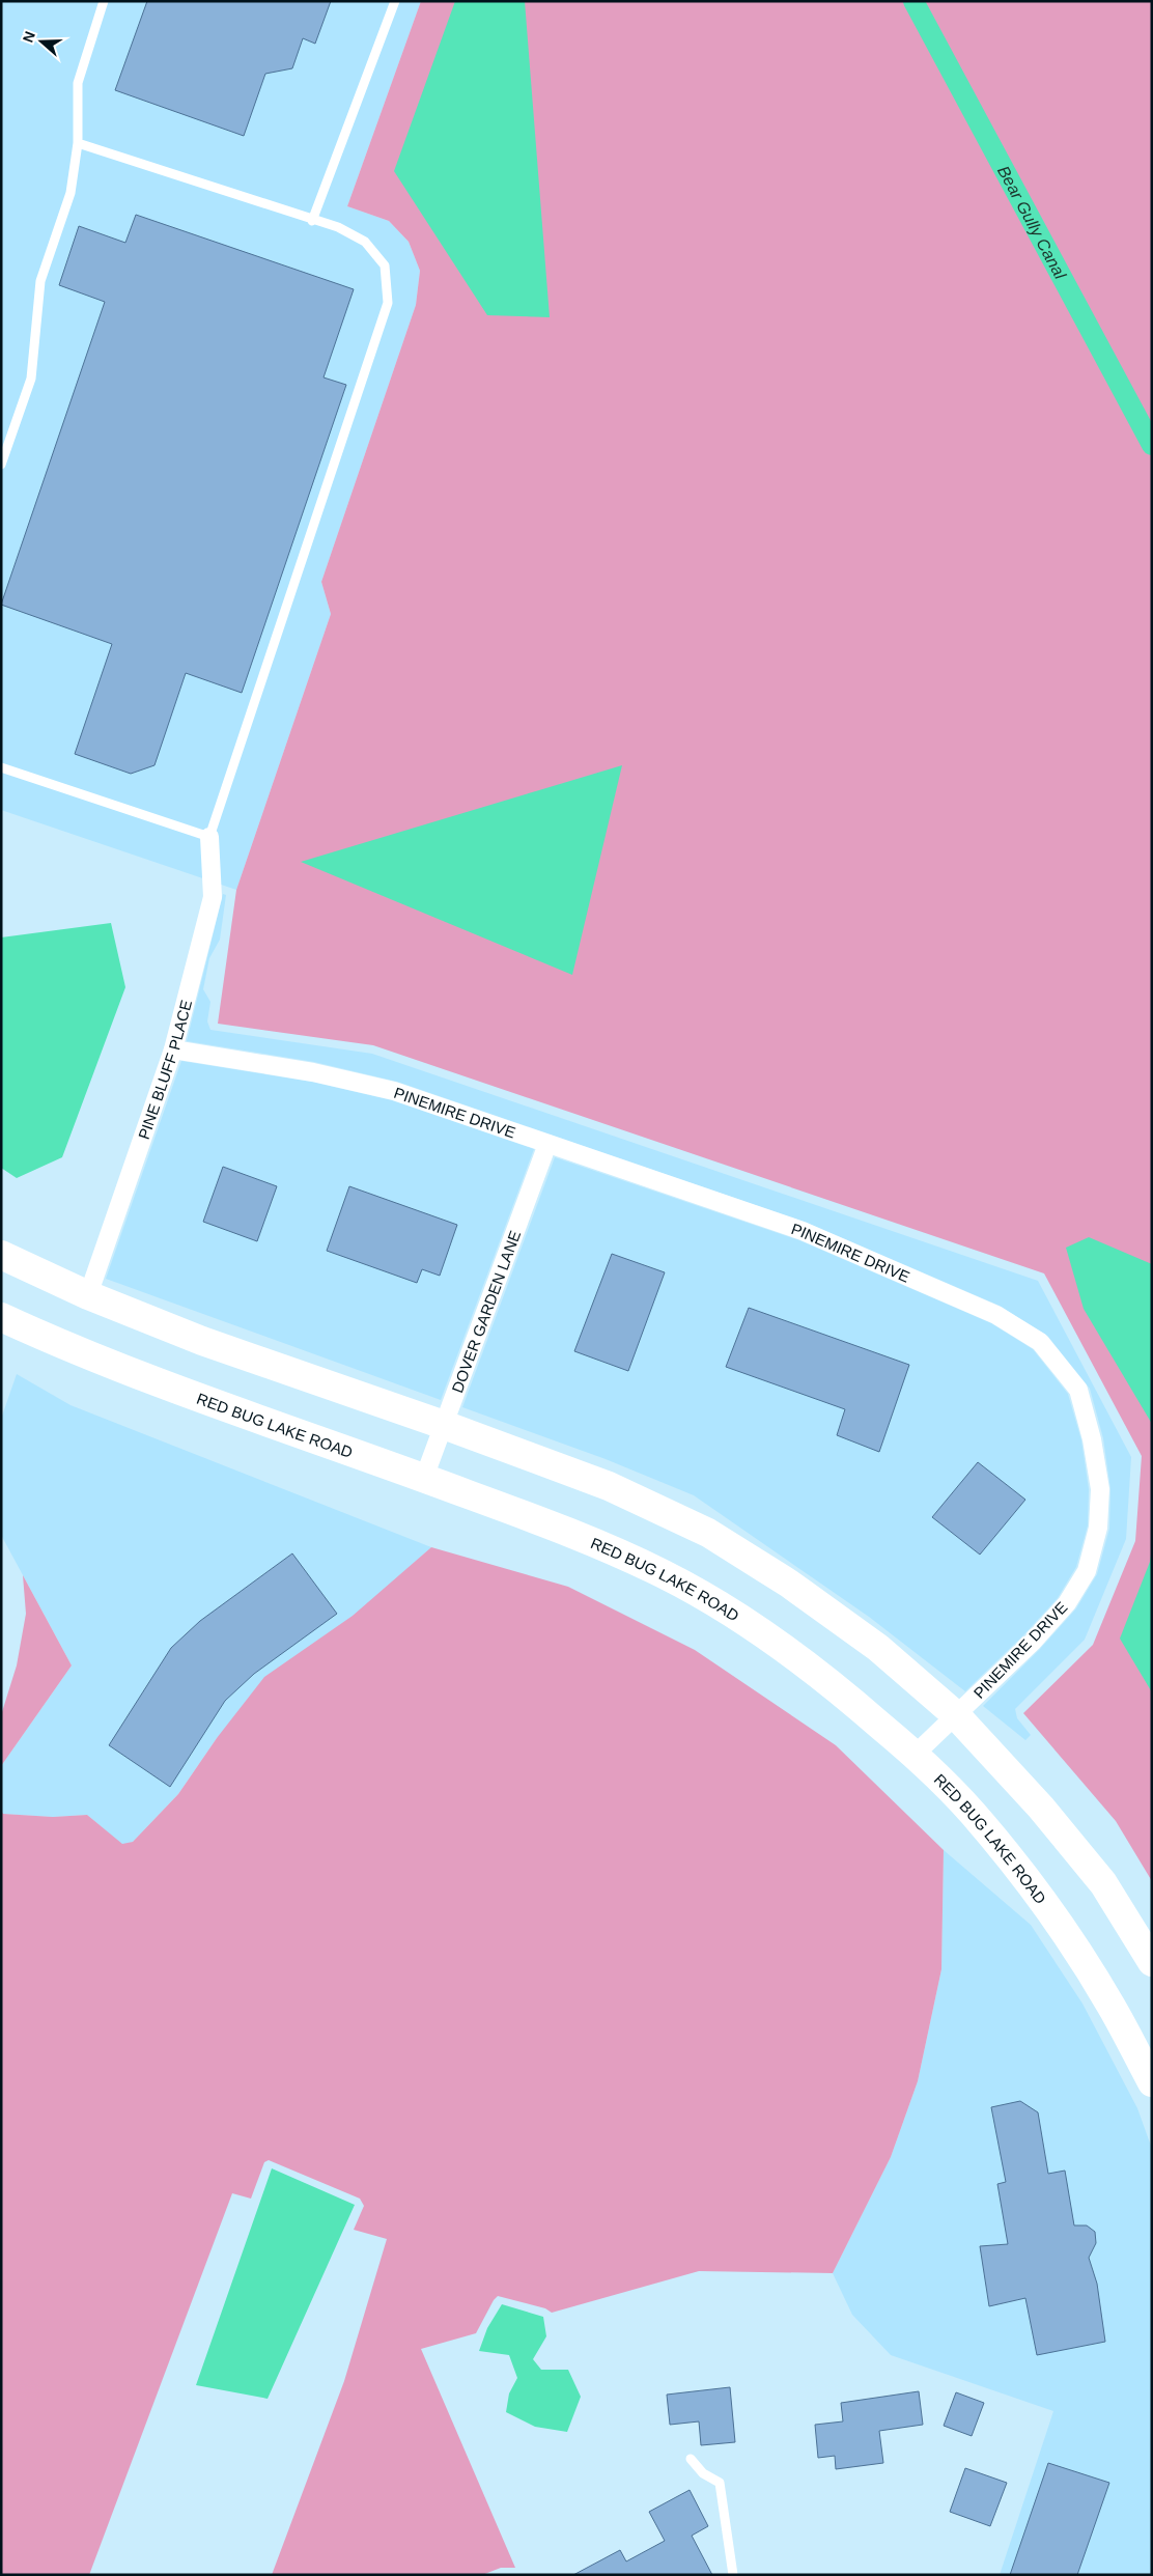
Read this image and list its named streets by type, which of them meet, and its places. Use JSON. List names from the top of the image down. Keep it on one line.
{"streets":{"main road":["RED BUG LAKE ROAD"],"street":["PINE BLUFF PLACE","PINEMIRE DRIVE","DOVER GARDEN LANE"]},"crossings":[["PINE BLUFF PLACE","PINEMIRE DRIVE"],["PINEMIRE DRIVE","DOVER GARDEN LANE"],["PINEMIRE DRIVE","RED BUG LAKE ROAD"],["DOVER GARDEN LANE","RED BUG LAKE ROAD"]],"water":["Bear Gully Canal"],"north":"left"}
